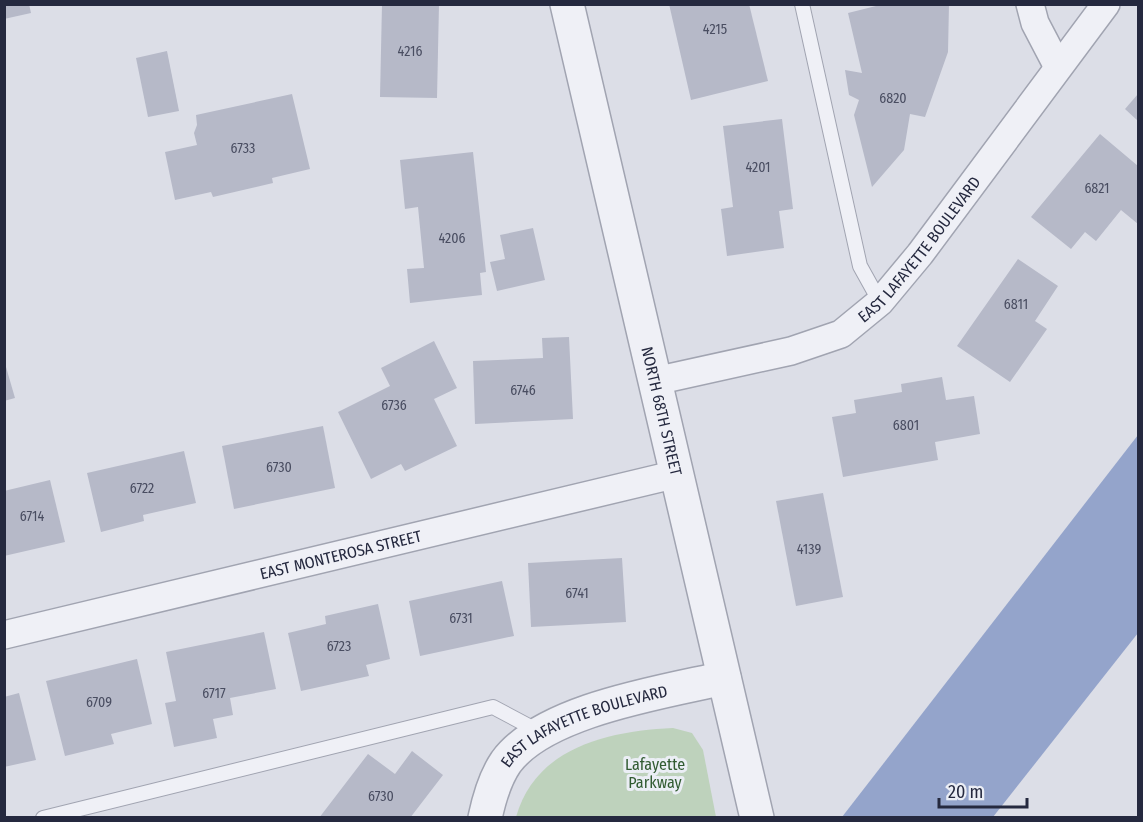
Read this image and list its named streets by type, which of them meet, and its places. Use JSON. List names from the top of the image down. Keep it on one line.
{"streets":{"street":["EAST LAFAYETTE BOULEVARD","NORTH 68TH STREET","EAST MONTEROSA STREET"]},"crossings":[["EAST LAFAYETTE BOULEVARD","NORTH 68TH STREET"],["NORTH 68TH STREET","EAST MONTEROSA STREET"]],"parks":["Lafayette Parkway"],"house_numbers":["4215","4216","6820","6733","4201","6821","4206","6811","6746","6736","6801","6730","6722","6714","4139","6741","6731","6723","6717","6709","6730"],"scale_bar":"20 m"}
